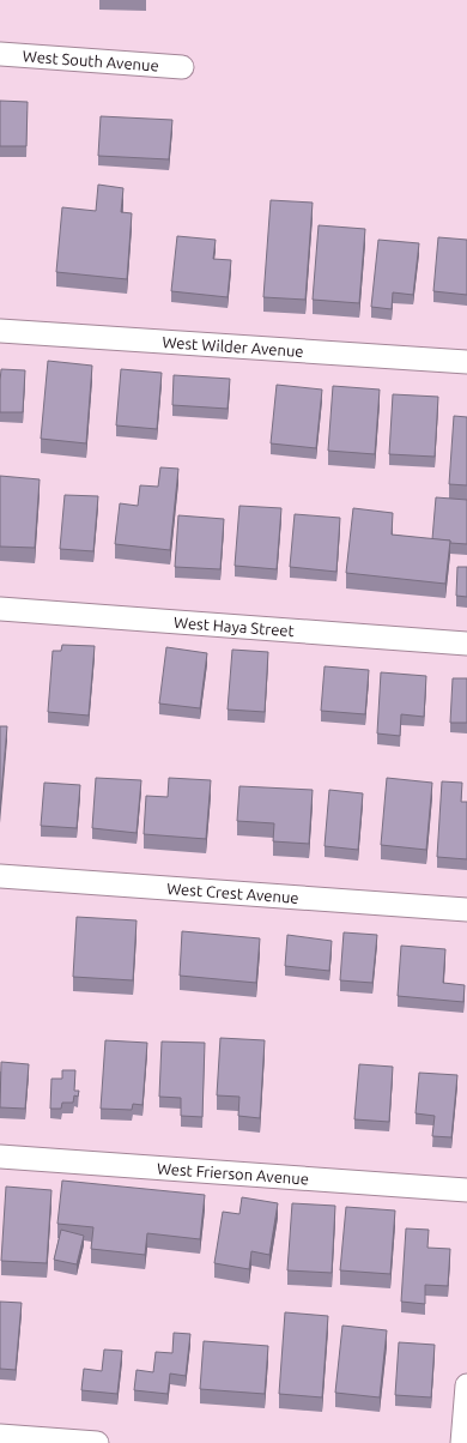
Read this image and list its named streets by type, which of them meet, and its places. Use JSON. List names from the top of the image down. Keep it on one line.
{"streets":{"street":["West South Avenue","West Wilder Avenue","West Haya Street","West Crest Avenue","West Frierson Avenue"]}}
